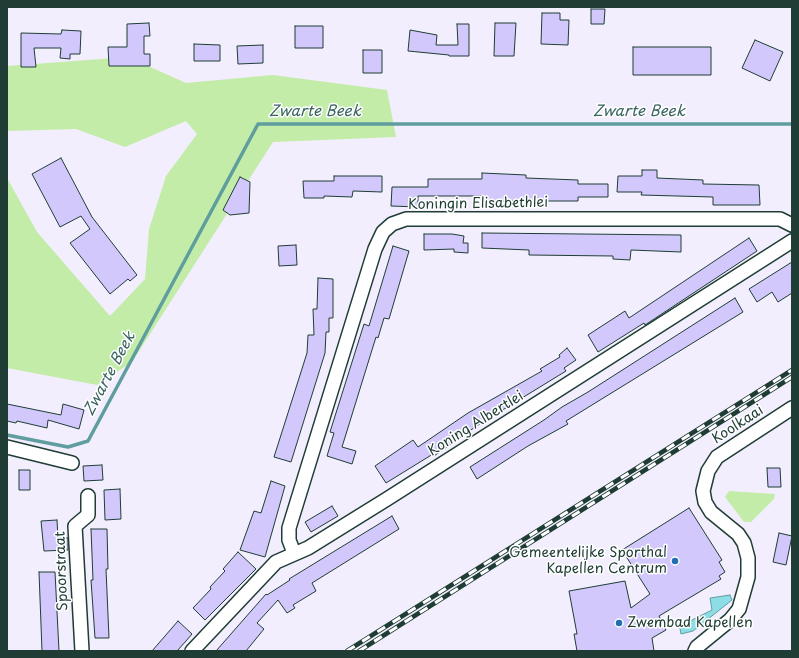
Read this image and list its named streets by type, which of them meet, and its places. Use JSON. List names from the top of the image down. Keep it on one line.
{"streets":{"street":["Koningin Elisabethlei","Koning Albertlei","Koolkaai","Spoorstraat"]},"crossings":[["Koningin Elisabethlei","Koning Albertlei"]],"water":["Zwarte Beek"],"places":["Gemeentelijke Sporthal Kapellen Centrum","Zwembad Kapellen"]}
